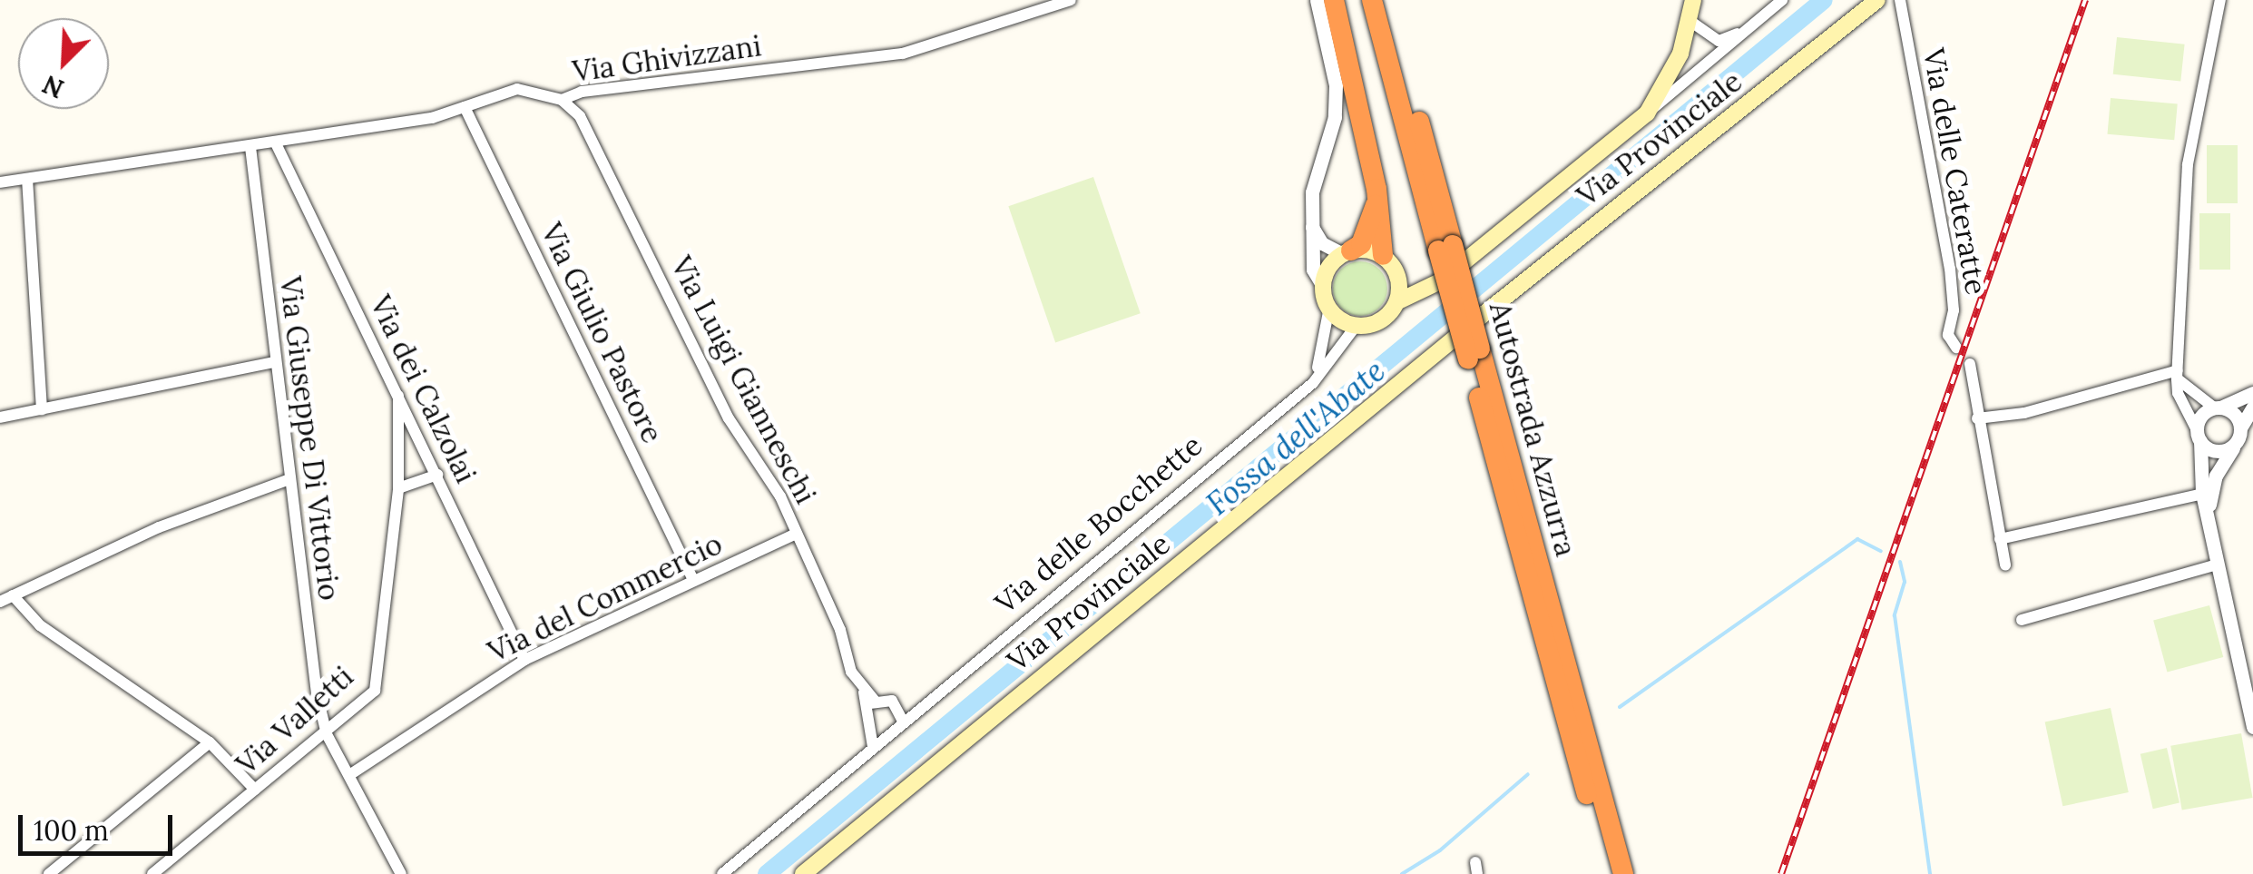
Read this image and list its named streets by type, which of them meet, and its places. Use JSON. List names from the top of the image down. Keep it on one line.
{"streets":{"highway":["Autostrada Azzurra"],"main road":["Via Provinciale"],"street":["Via Ghivizzani","Via delle Cateratte","Via Giulio Pastore","Via Luigi Gianneschi","Via dei Calzolai","Via Giuseppe Di Vittorio","Via delle Bocchette","Via del Commercio","Via Valletti"]},"crossings":[["Via Ghivizzani","Via Giulio Pastore"],["Via Ghivizzani","Via Luigi Gianneschi"],["Via Ghivizzani","Via dei Calzolai"],["Via Ghivizzani","Via Giuseppe Di Vittorio"],["Via Giulio Pastore","Via del Commercio"],["Via Luigi Gianneschi","Via del Commercio"],["Via dei Calzolai","Via del Commercio"],["Via dei Calzolai","Via Valletti"],["Via Giuseppe Di Vittorio","Via Valletti"]],"water":["Fossa dell'Abate"],"scale_bar":"100 m","north":"bottom left"}
